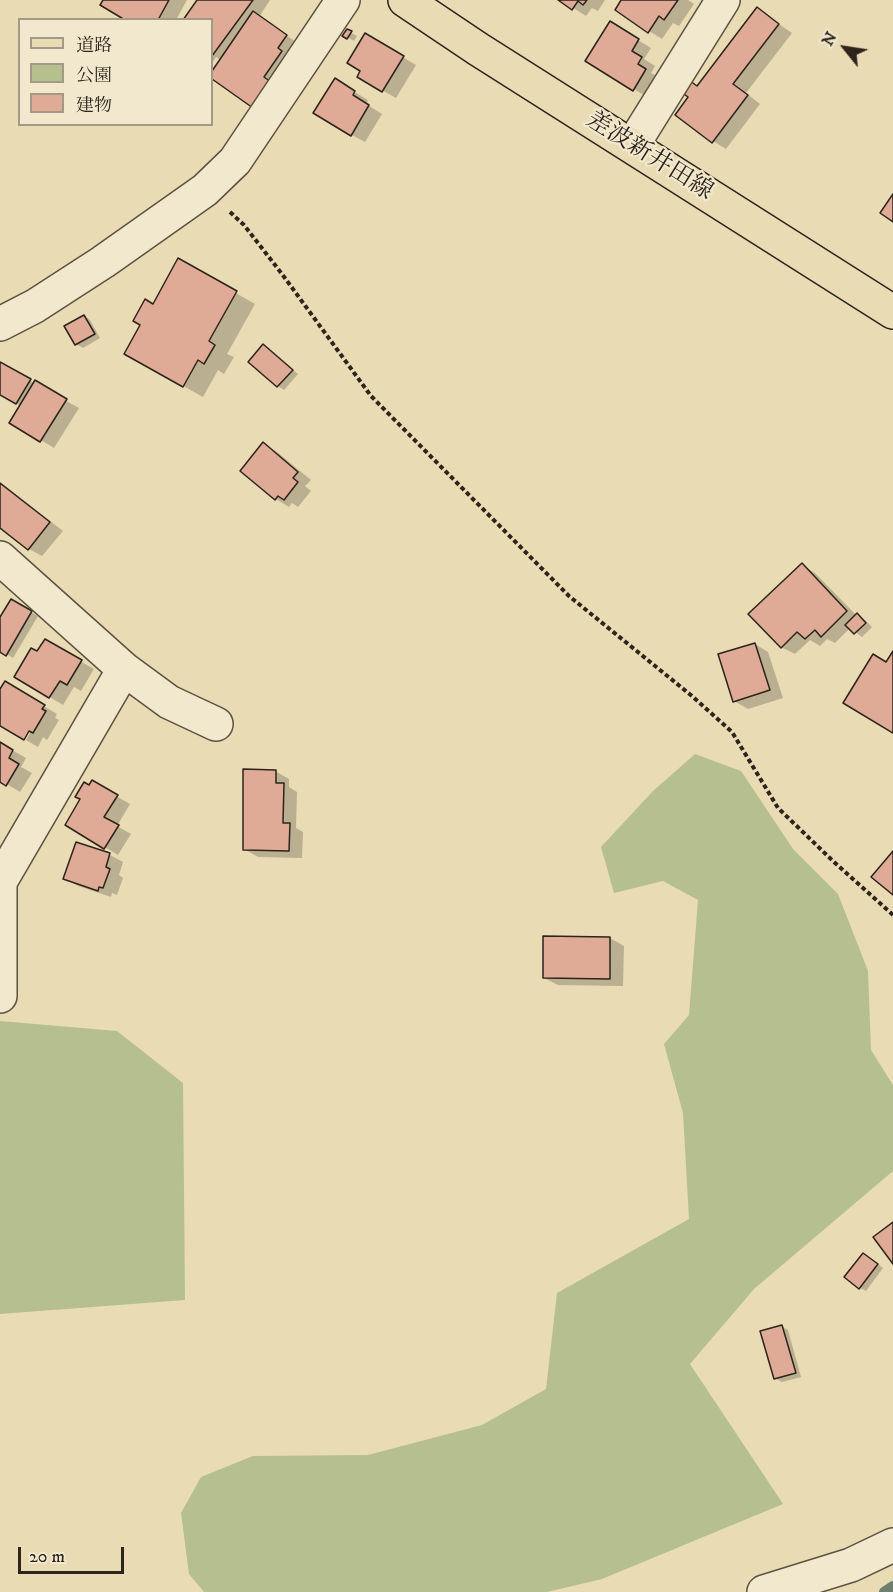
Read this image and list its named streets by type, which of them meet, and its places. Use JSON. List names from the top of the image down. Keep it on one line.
{"streets":{"main road":["差波新井田線"]},"legend":["道路","公園","建物"],"scale_bar":"20 m","north":"top left"}
